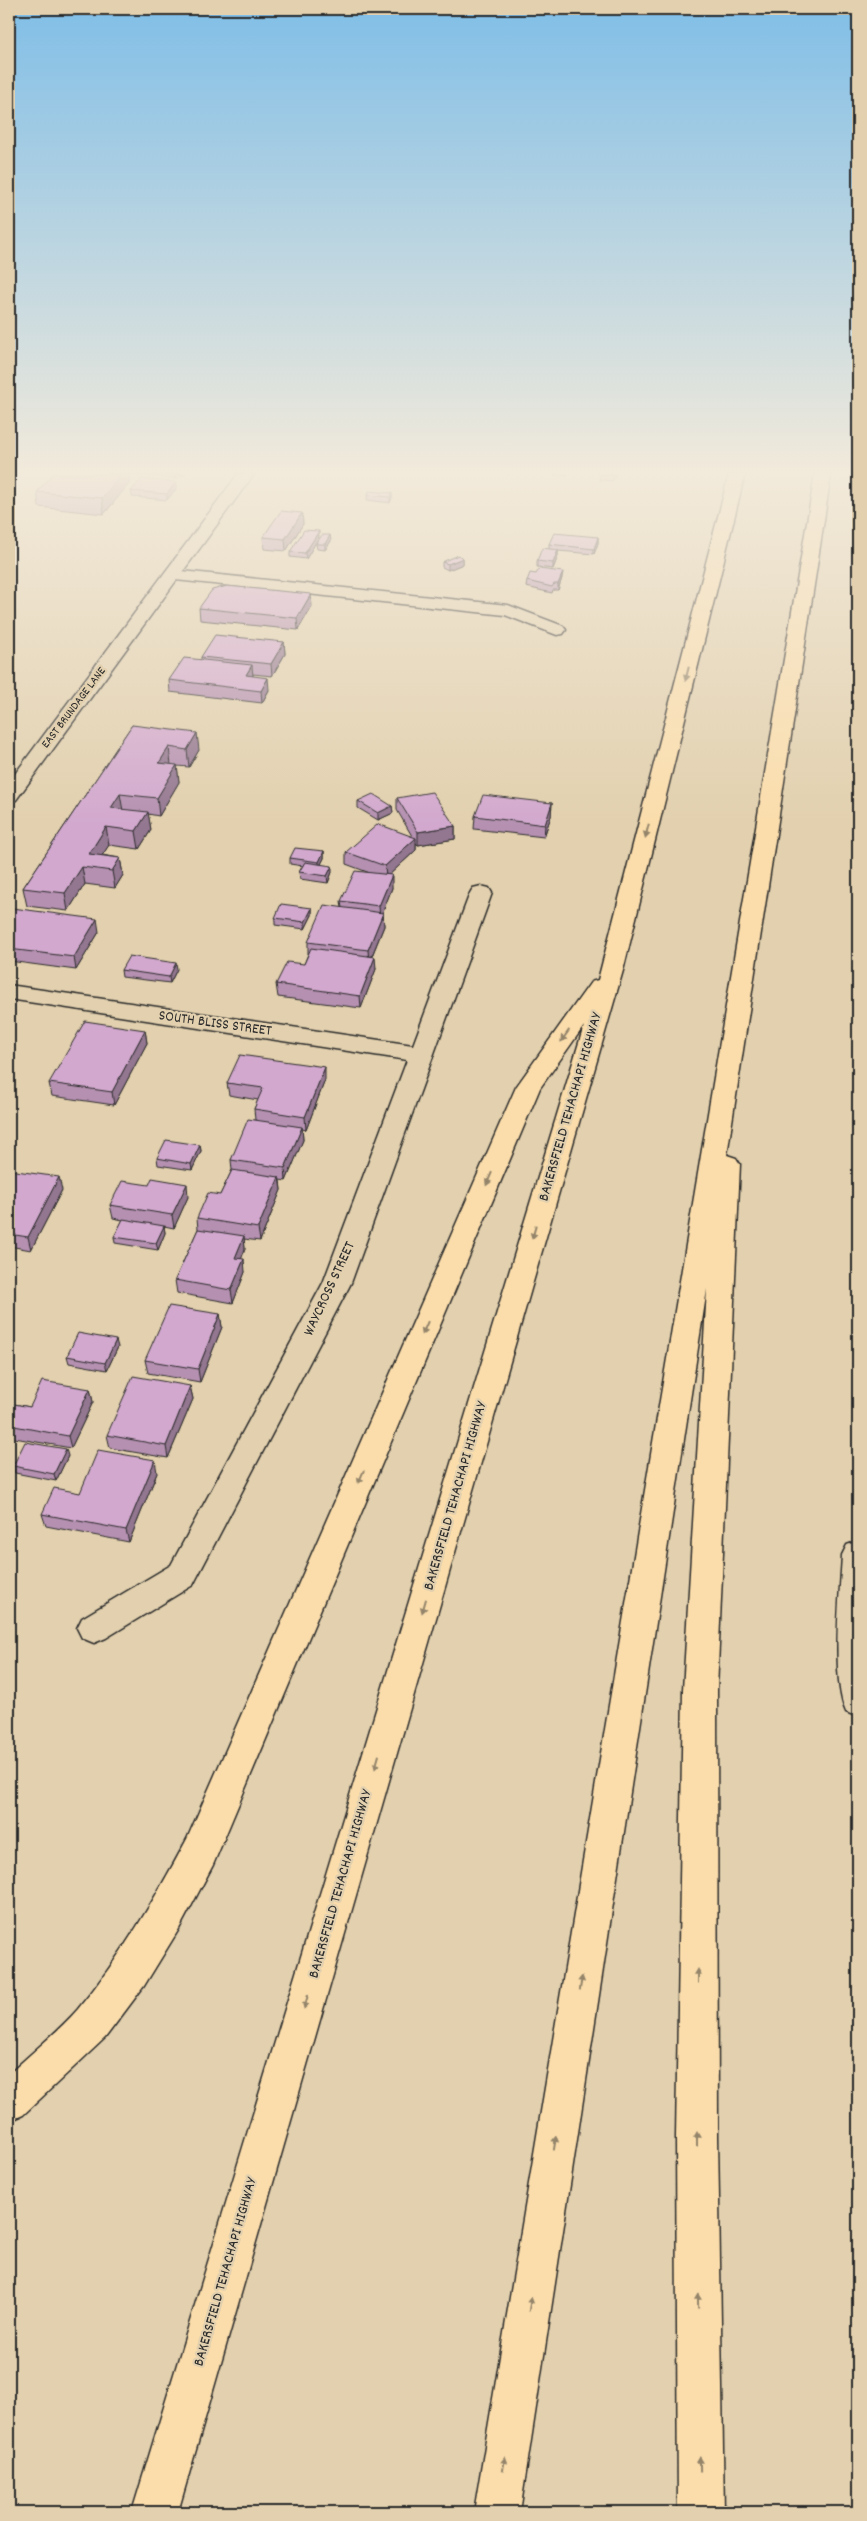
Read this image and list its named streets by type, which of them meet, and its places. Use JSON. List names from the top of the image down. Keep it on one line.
{"streets":{"highway":["BAKERSFIELD TEHACHAPI HIGHWAY"],"street":["EAST BRUNDAGE LANE","SOUTH BLISS STREET","WAYCROSS STREET"]},"crossings":[["SOUTH BLISS STREET","WAYCROSS STREET"]]}
